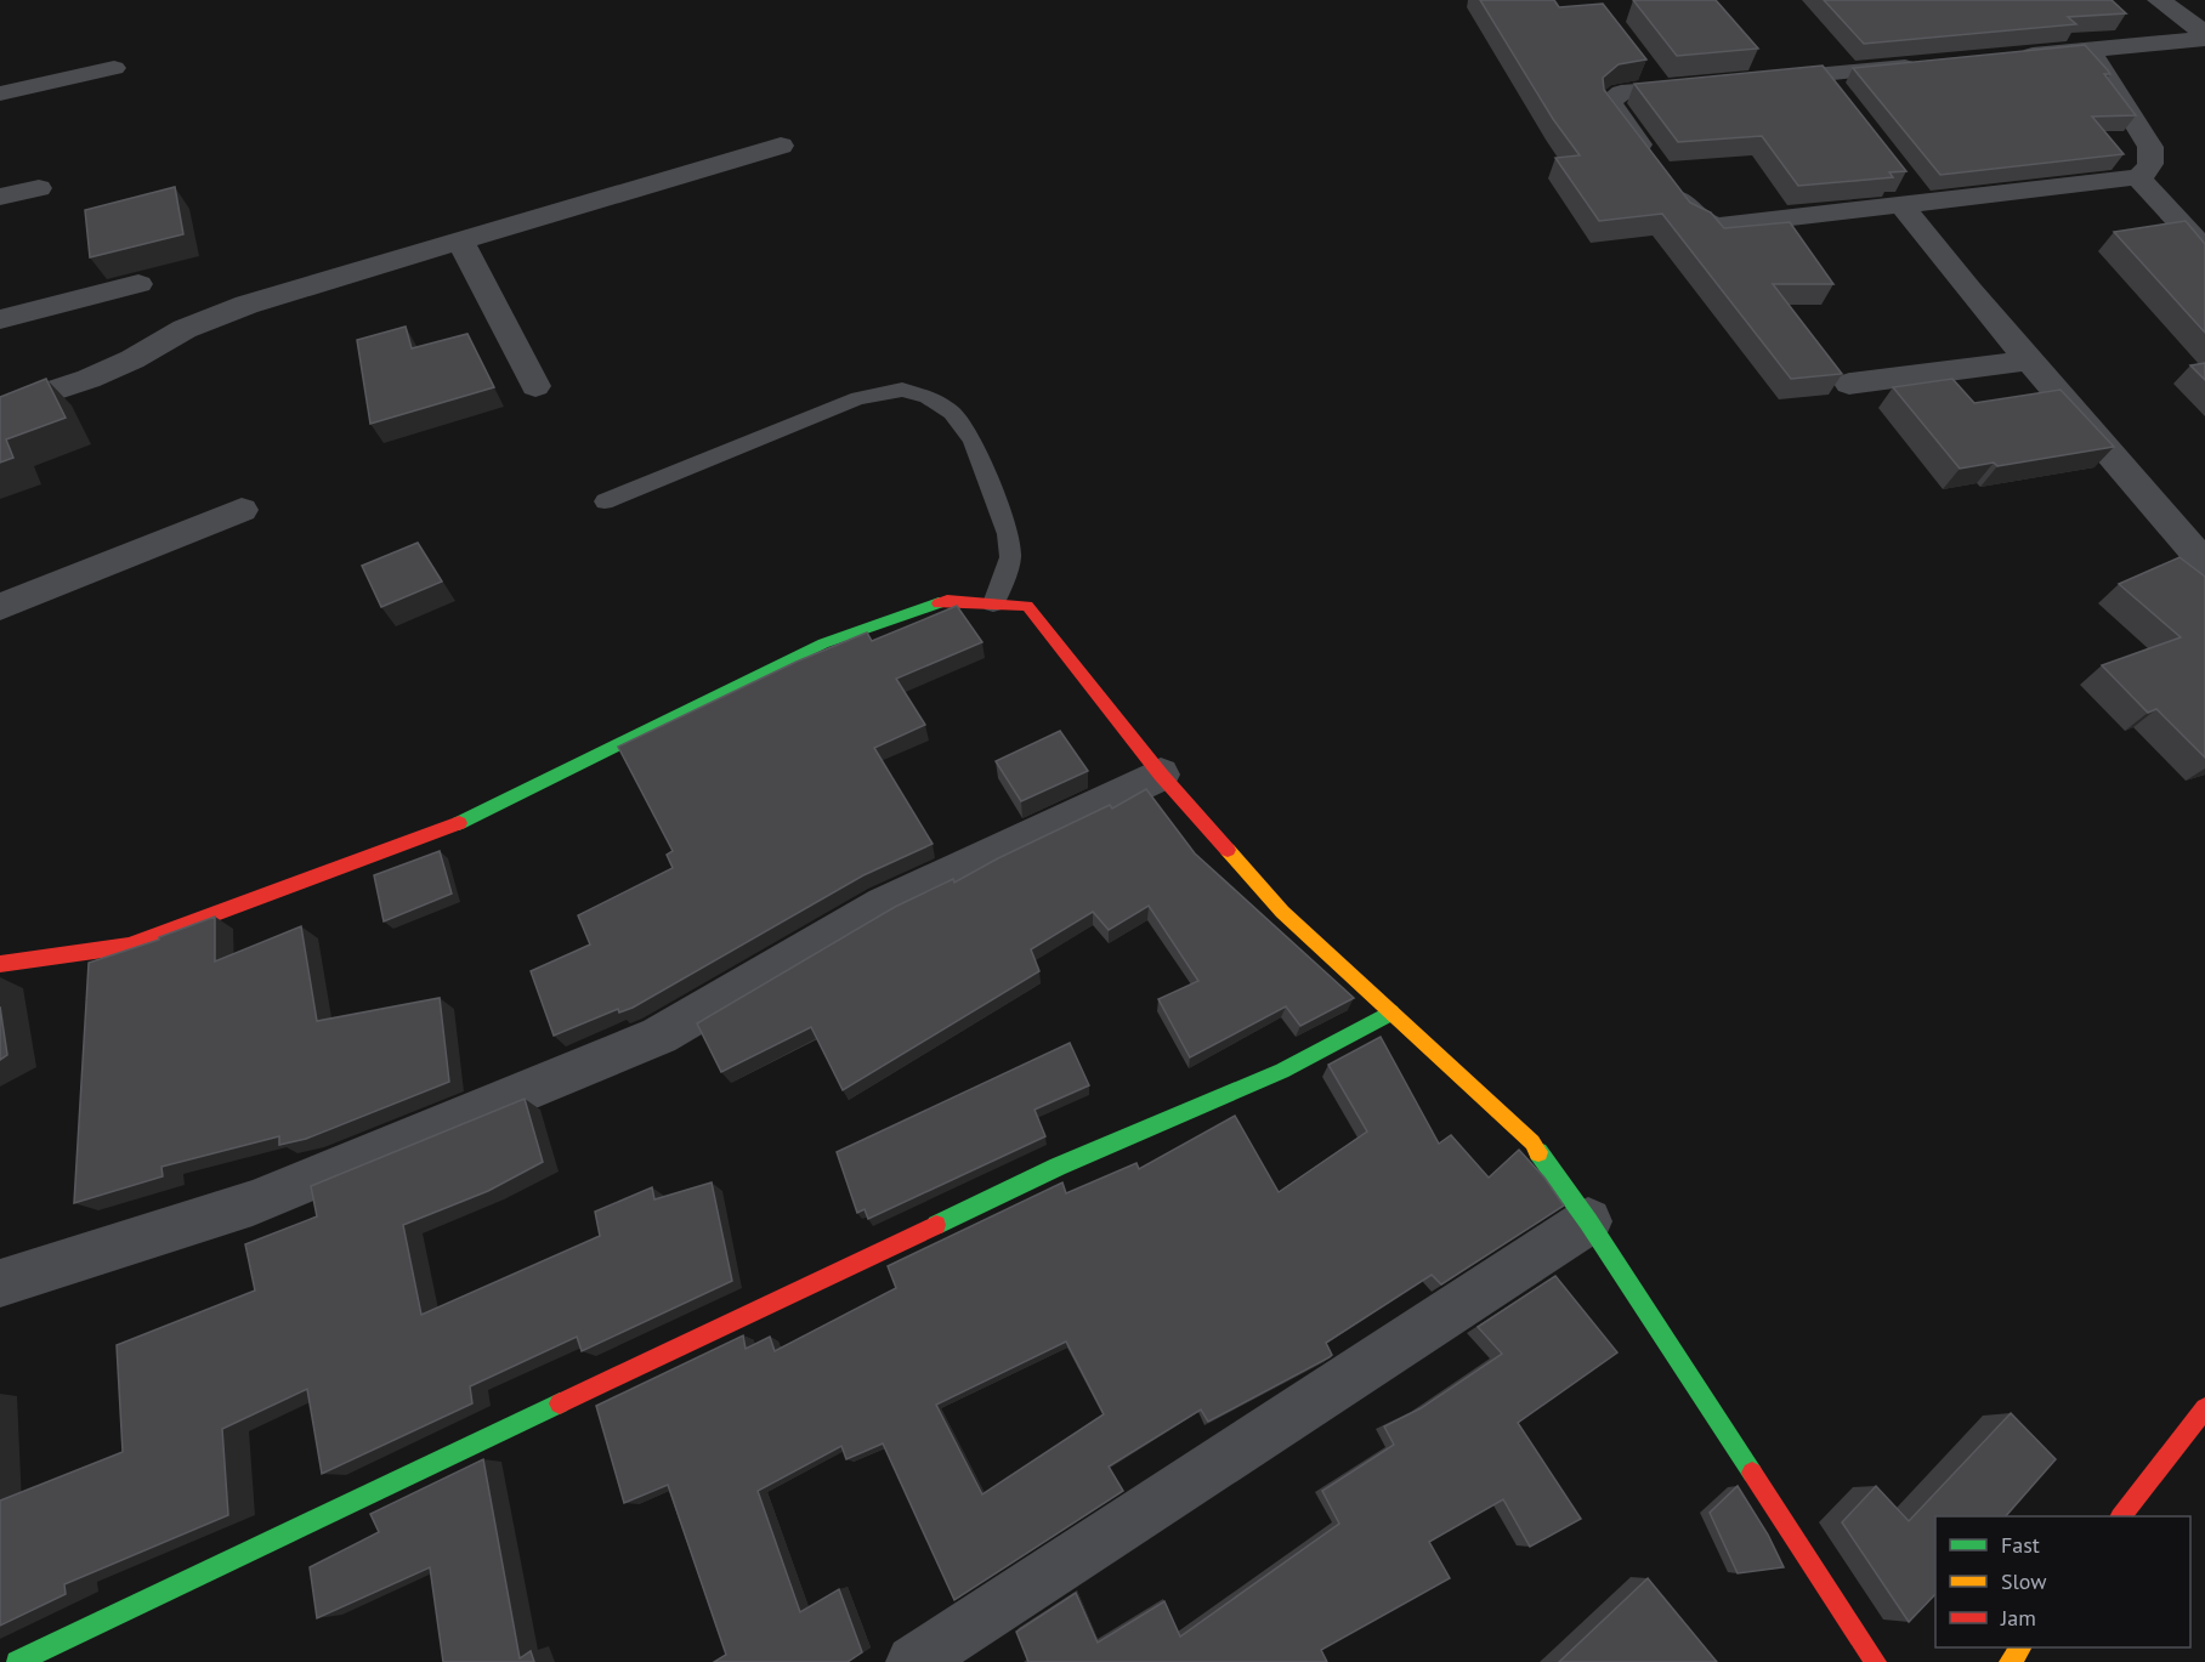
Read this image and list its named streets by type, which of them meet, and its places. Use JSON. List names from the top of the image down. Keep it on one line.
{"legend":["Fast","Slow","Jam"]}
